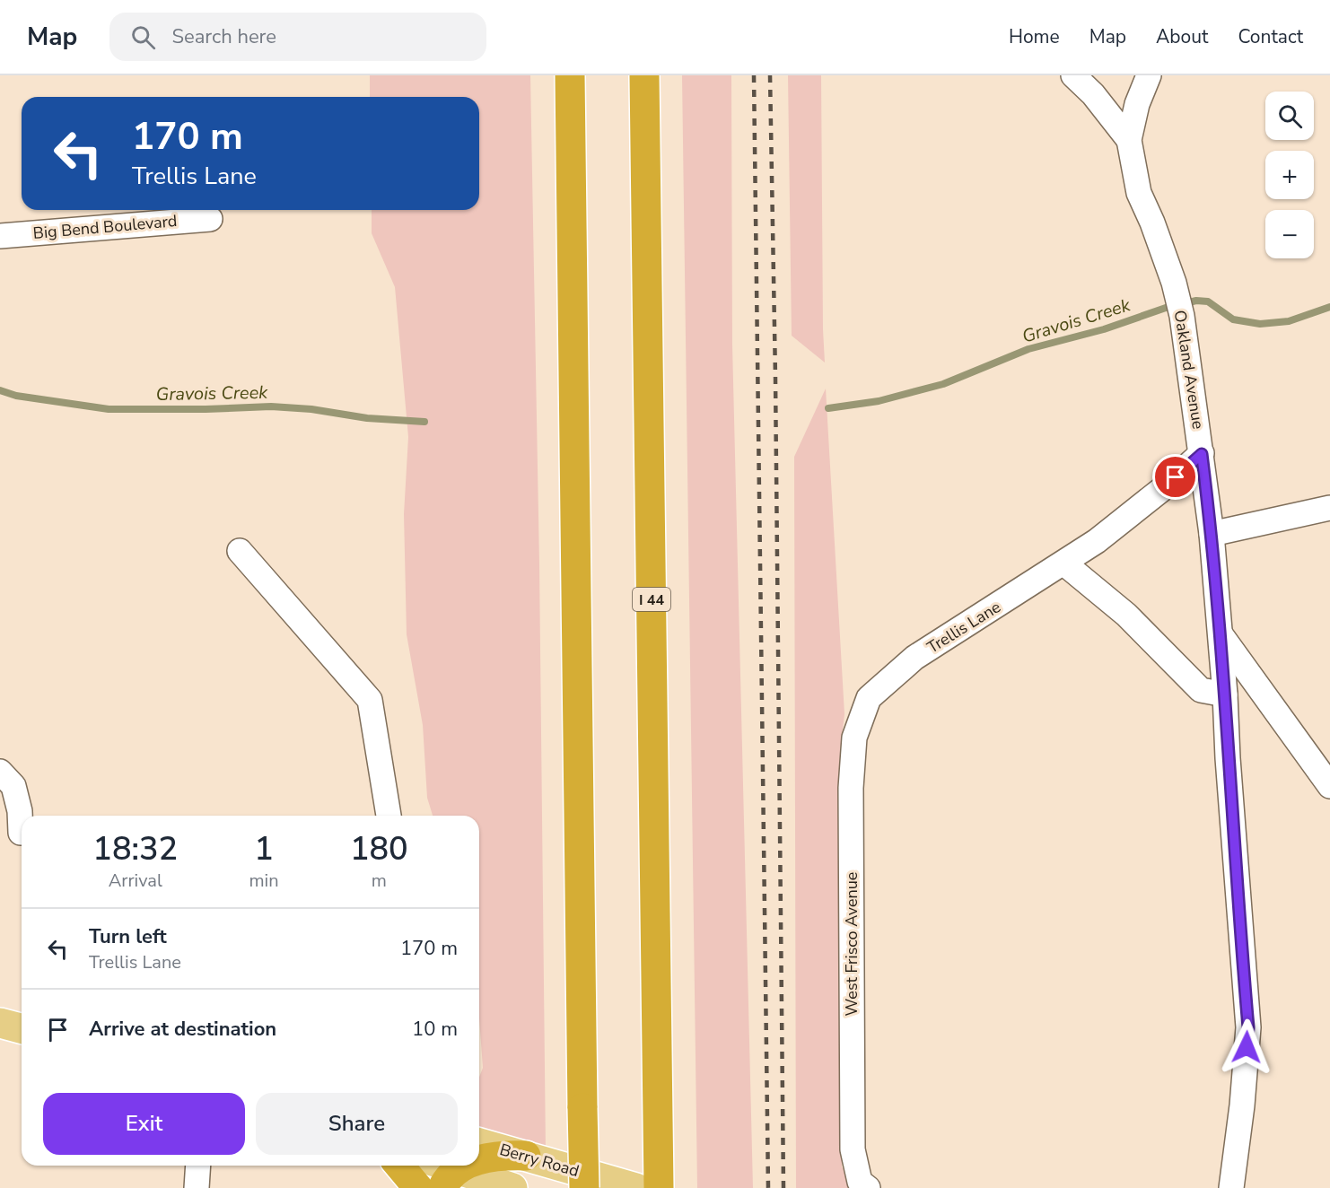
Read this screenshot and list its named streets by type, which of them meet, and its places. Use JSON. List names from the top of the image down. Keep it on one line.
{"streets":{"highway":["I 44"],"main road":["Berry Road"],"street":["Big Bend Boulevard","Oakland Avenue","Trellis Lane","West Frisco Avenue"]},"crossings":[["Oakland Avenue","Trellis Lane"],["Trellis Lane","West Frisco Avenue"]],"water":["Gravois Creek"],"page":{"header":"Map","search":"Search here","nav":["Home","Map","About","Contact"],"map_buttons":["+","−"],"turn":["170 m","Trellis Lane"],"eta":["18:32","Arrival","1","min","180","m"],"list":[{"name":"Turn left","note":"Trellis Lane","value":"170 m"},{"name":"Arrive at destination","value":"10 m"}],"buttons":["Exit","Share"]}}
